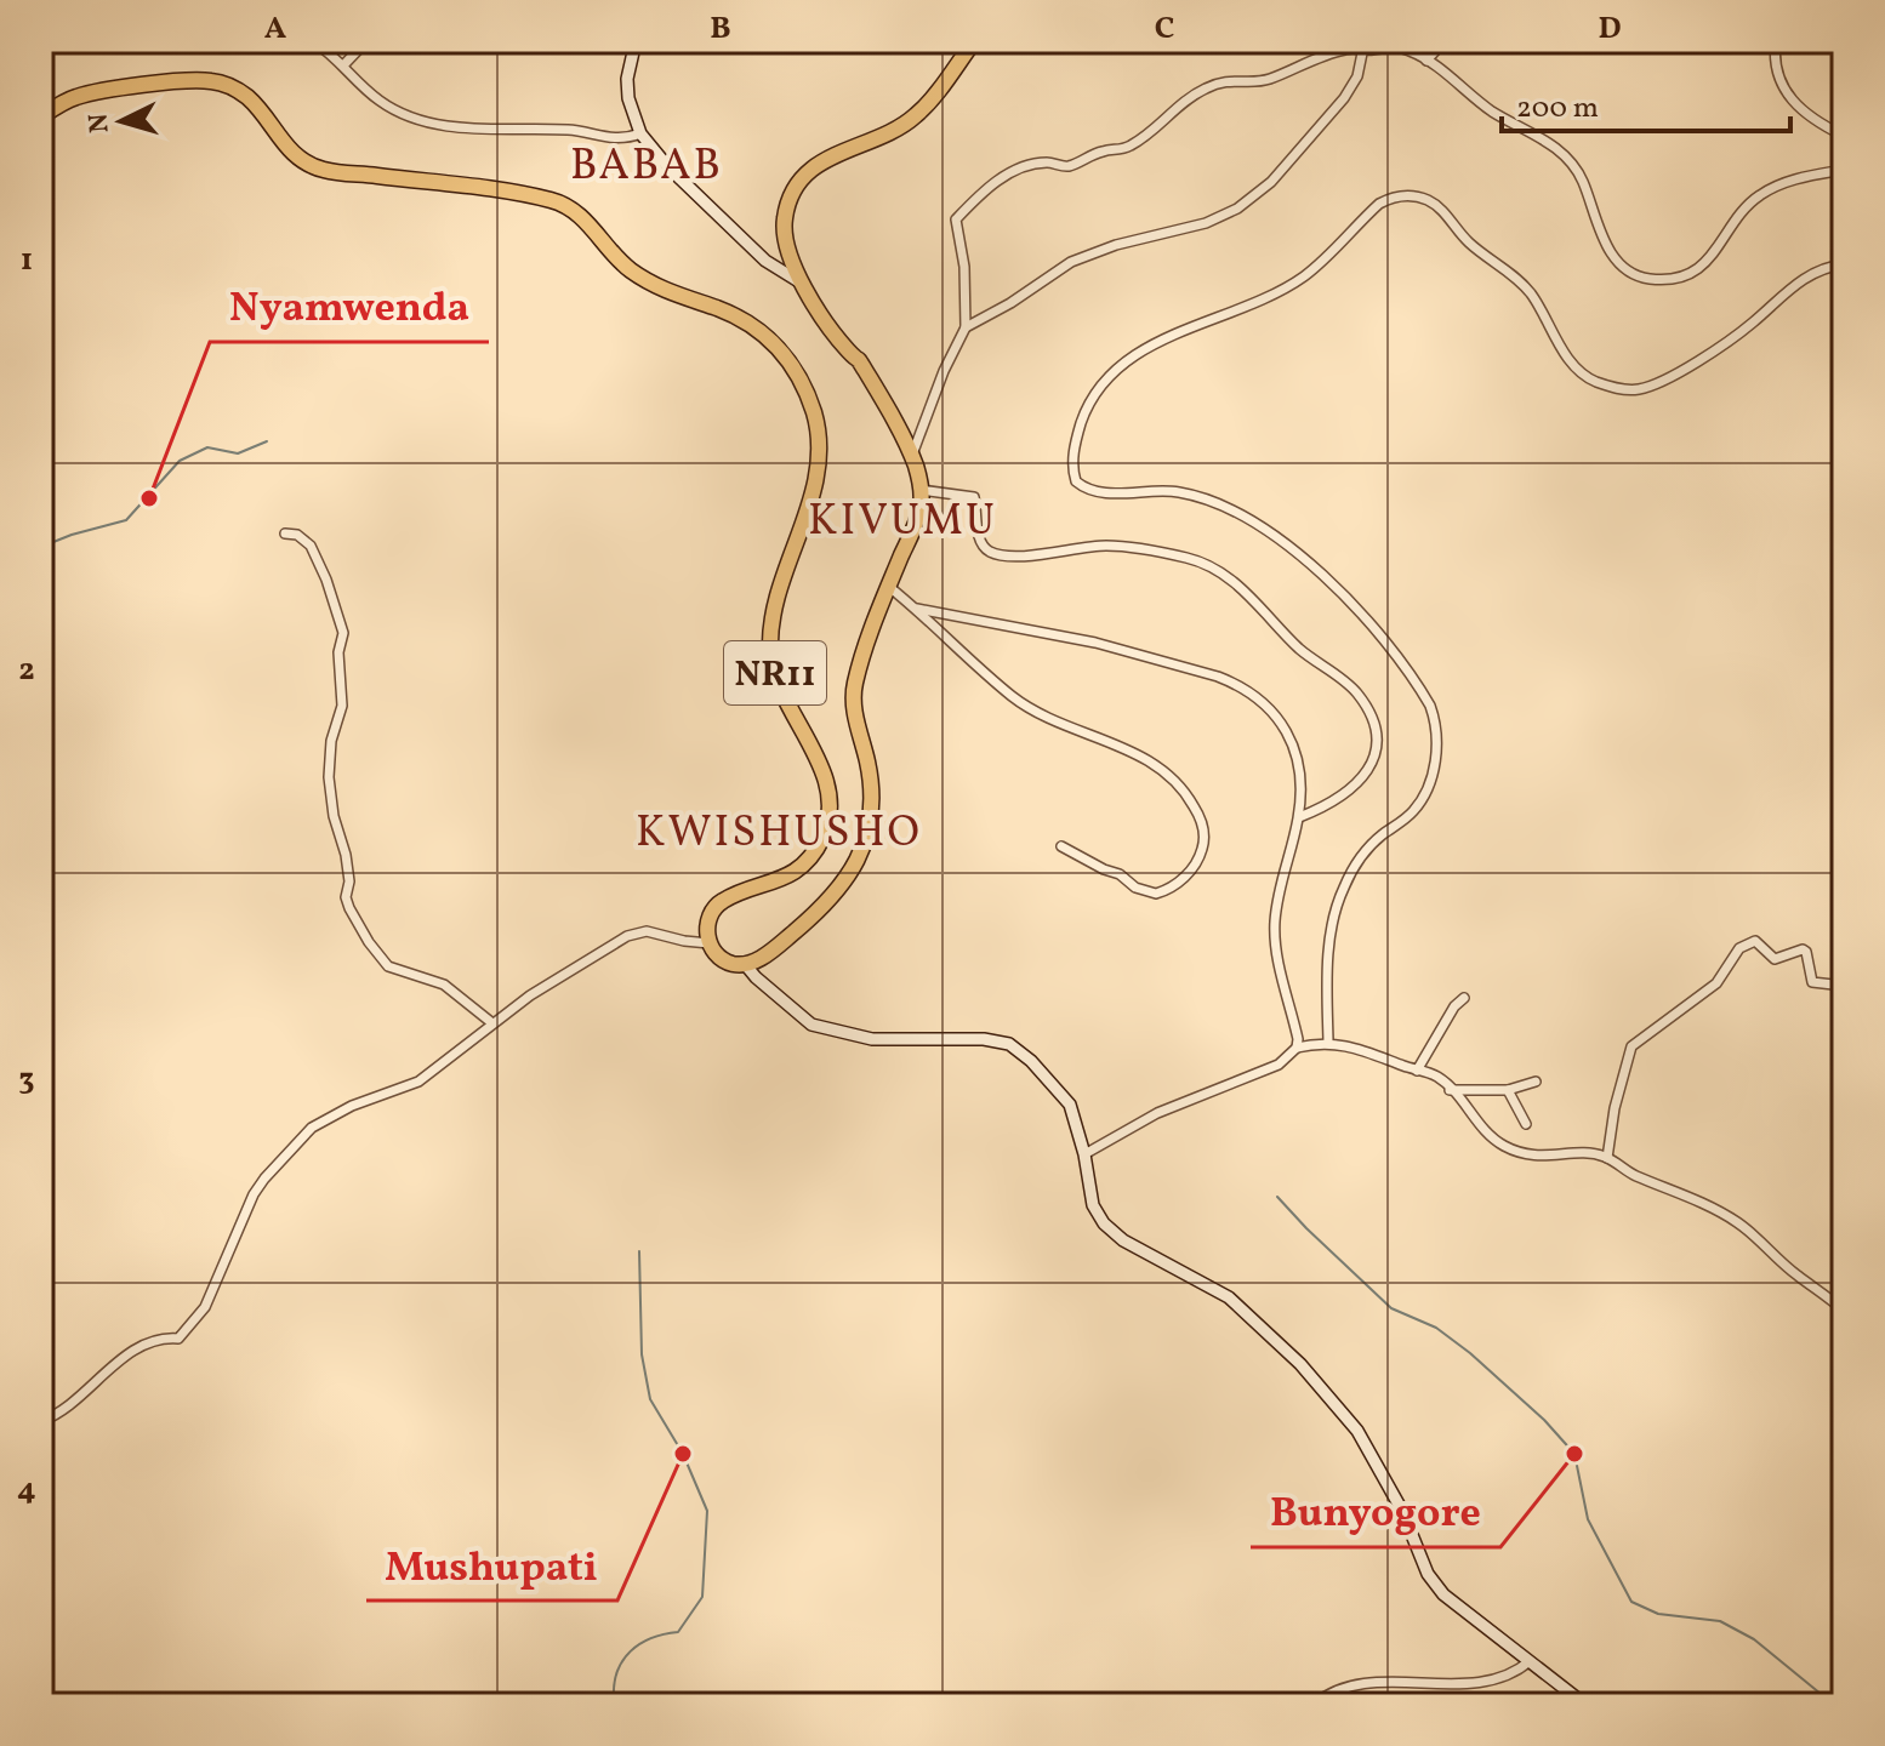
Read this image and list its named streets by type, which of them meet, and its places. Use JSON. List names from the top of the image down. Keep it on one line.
{"streets":{"highway":["NR11"]},"districts":["BABAB","KIVUMU","KWISHUSHO"],"places":["Nyamwenda","Mushupati","Bunyogore"],"scale_bar":"200 m","north":"left","grid":{"columns":["A","B","C","D"],"rows":["1","2","3","4"]}}
